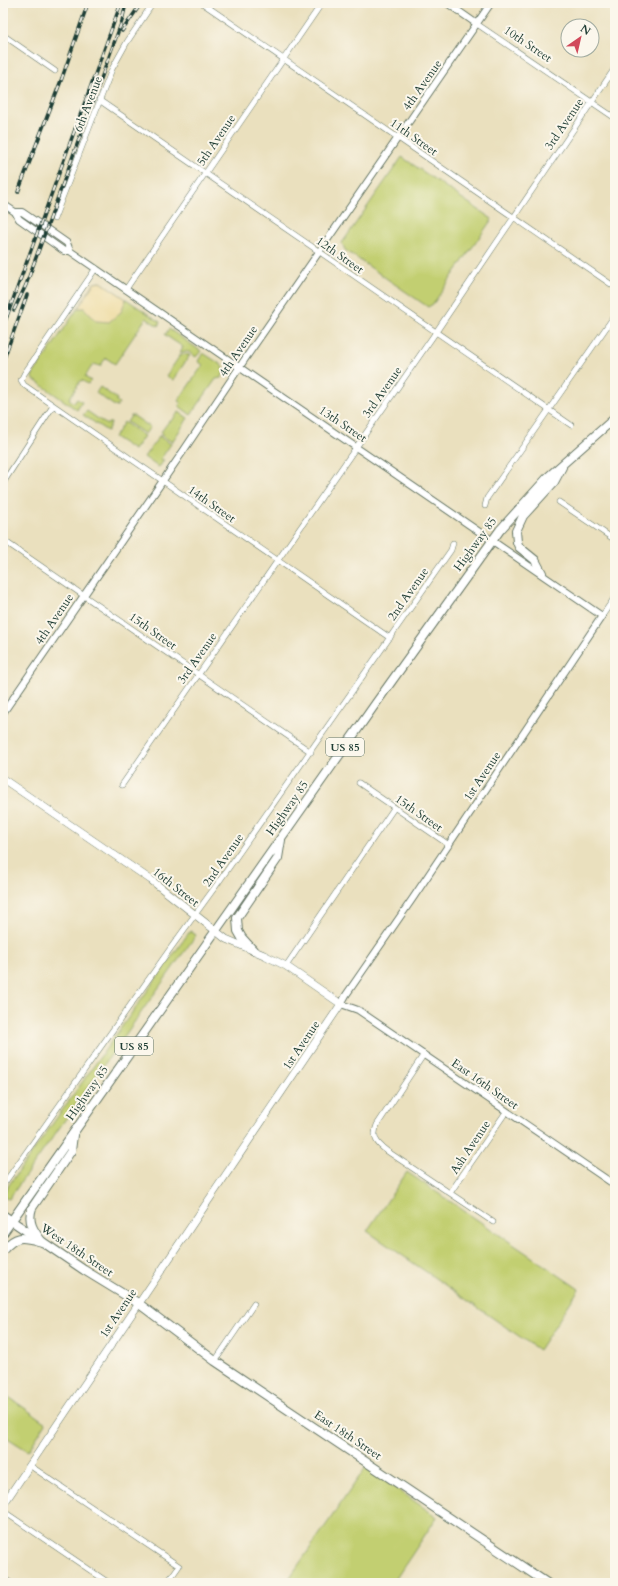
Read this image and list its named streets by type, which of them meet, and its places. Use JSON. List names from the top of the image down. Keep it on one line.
{"streets":{"main road":["Highway 85","US 85","1st Avenue","16th Street","West 18th Street","East 18th Street"],"street":["10th Street","4th Avenue","6th Avenue","3rd Avenue","11th Street","5th Avenue","12th Street","13th Street","14th Street","2nd Avenue","15th Street","East 16th Street","Ash Avenue"]},"crossings":[["10th Street","4th Avenue"],["10th Street","3rd Avenue"],["4th Avenue","11th Street"],["4th Avenue","12th Street"],["4th Avenue","13th Street"],["4th Avenue","14th Street"],["4th Avenue","15th Street"],["6th Avenue","12th Street"],["3rd Avenue","11th Street"],["3rd Avenue","12th Street"],["3rd Avenue","13th Street"],["3rd Avenue","14th Street"],["3rd Avenue","15th Street"],["11th Street","5th Avenue"],["5th Avenue","12th Street"],["5th Avenue","13th Street"],["13th Street","14th Street"],["13th Street","Highway 85"],["13th Street","1st Avenue"],["14th Street","2nd Avenue"],["Highway 85","16th Street"],["Highway 85","West 18th Street"],["2nd Avenue","15th Street"],["2nd Avenue","16th Street"],["15th Street","1st Avenue"],["1st Avenue","16th Street"],["1st Avenue","East 16th Street"],["1st Avenue","West 18th Street"],["1st Avenue","East 18th Street"],["16th Street","East 16th Street"],["East 16th Street","Ash Avenue"],["West 18th Street","East 18th Street"]],"north":"top right"}
